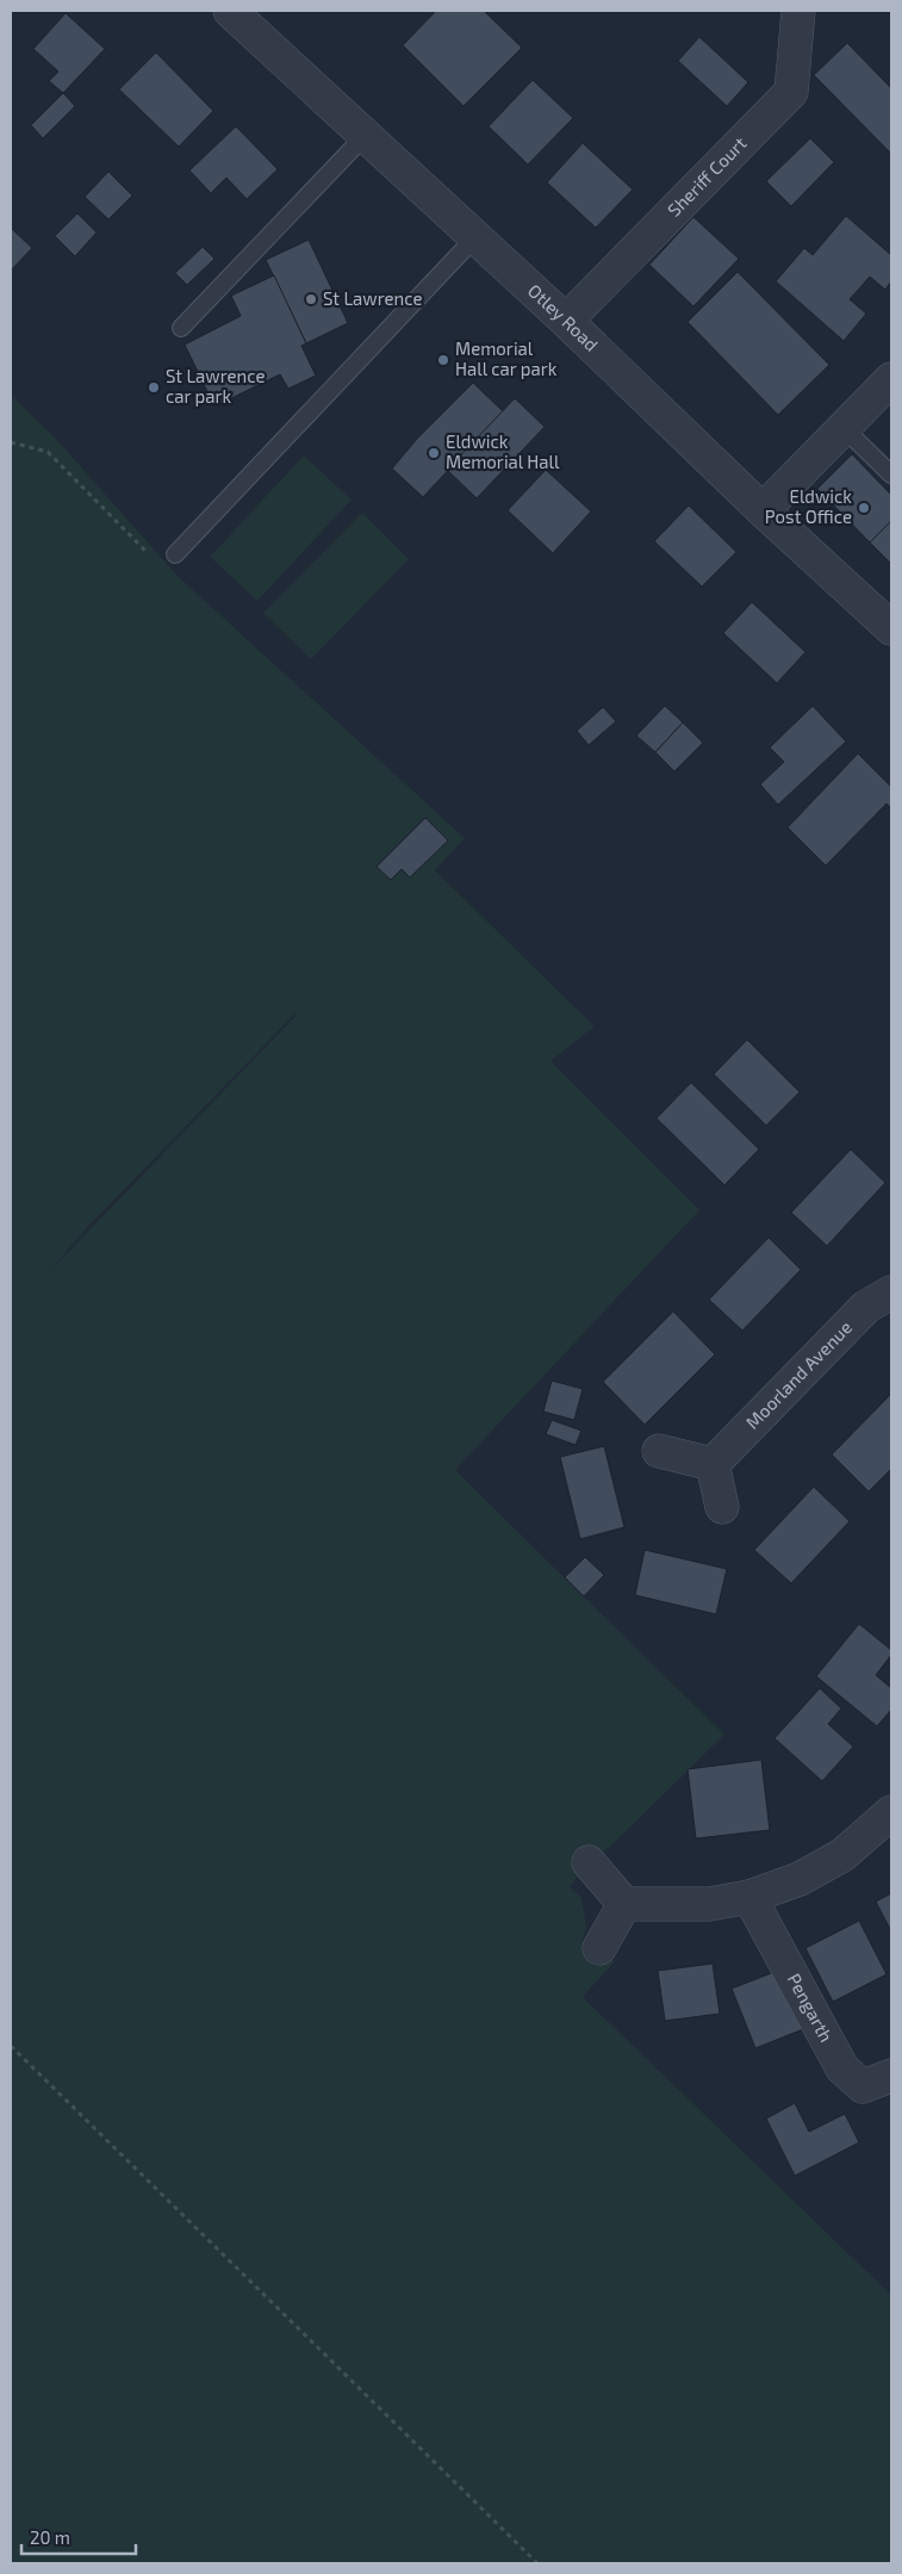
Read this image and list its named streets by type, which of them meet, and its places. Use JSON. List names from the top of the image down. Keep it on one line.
{"streets":{"street":["Sheriff Court","Otley Road","Moorland Avenue","Pengarth"]},"crossings":[["Sheriff Court","Otley Road"]],"places":["St Lawrence","Memorial Hall car park","St Lawrence car park","Eldwick Memorial Hall","Eldwick Post Office"],"scale_bar":"20 m"}
